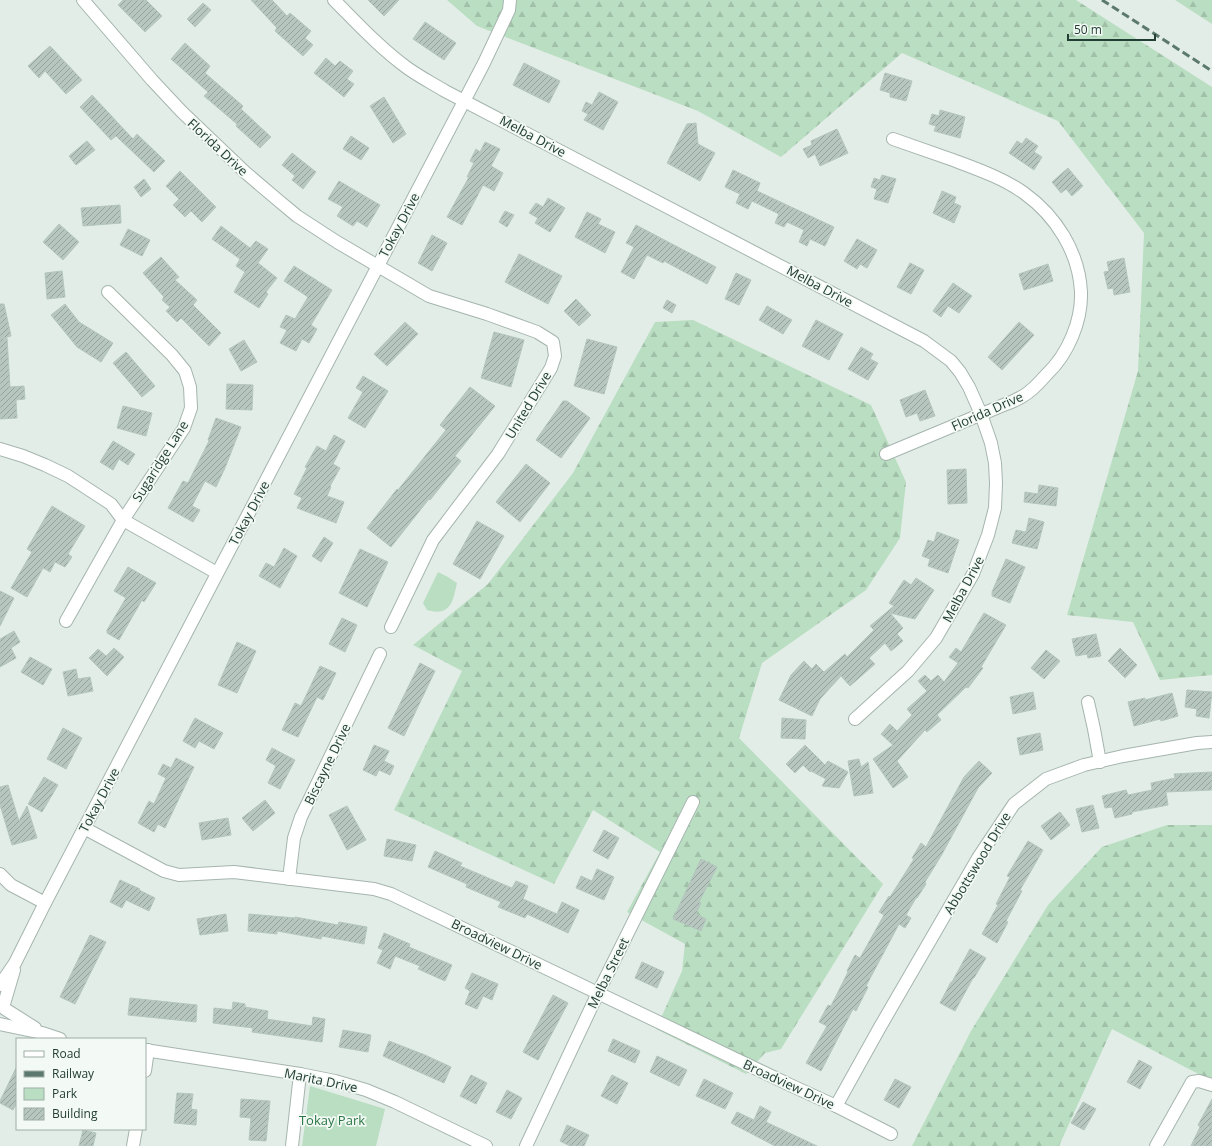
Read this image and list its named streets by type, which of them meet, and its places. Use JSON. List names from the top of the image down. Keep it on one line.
{"streets":{"street":["Melba Drive","Florida Drive","Tokay Drive","United Drive","Sugaridge Lane","Biscayne Drive","Abbottswood Drive","Broadview Drive","Melba Street","Marita Drive"]},"crossings":[["Melba Drive","Florida Drive"],["Melba Drive","Tokay Drive"],["Florida Drive","Tokay Drive"],["Florida Drive","United Drive"],["Tokay Drive","United Drive"],["Tokay Drive","Broadview Drive"],["Biscayne Drive","Broadview Drive"],["Abbottswood Drive","Broadview Drive"],["Broadview Drive","Melba Street"]],"parks":["Tokay Park"],"legend":["Road","Railway","Park","Building"],"scale_bar":"50 m"}
